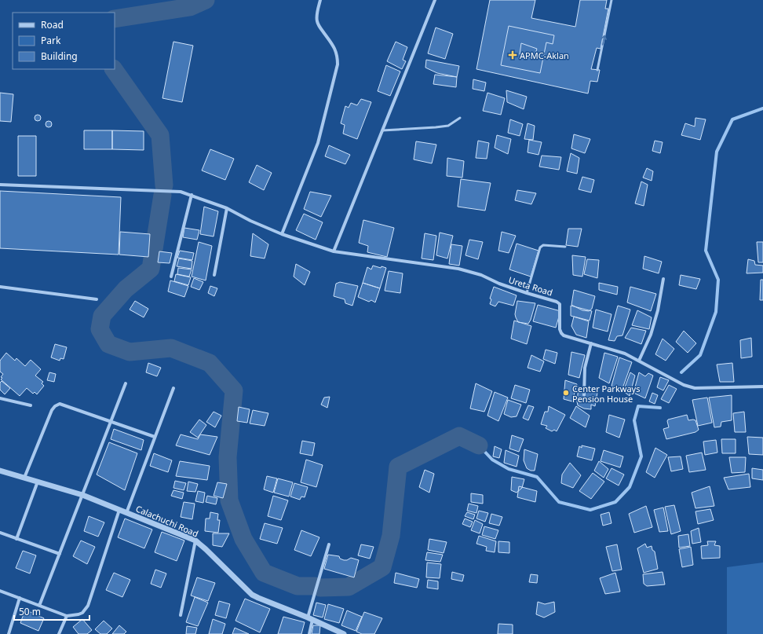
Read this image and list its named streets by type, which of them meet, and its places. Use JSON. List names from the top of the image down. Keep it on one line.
{"streets":{"street":["Ureta Road","Calachuchi Road"]},"places":{"health":["APMC-Aklan"],"other":["Center Parkways Pension House"]},"legend":["Road","Park","Building"],"scale_bar":"50 m"}
